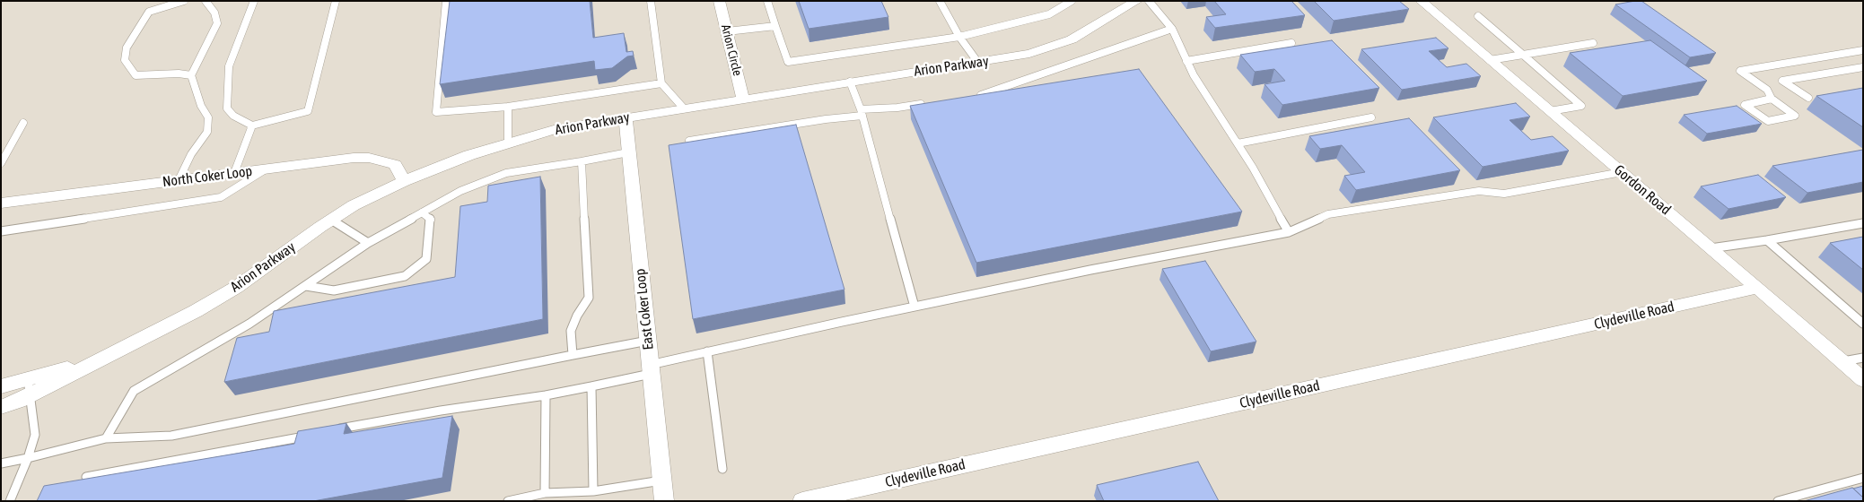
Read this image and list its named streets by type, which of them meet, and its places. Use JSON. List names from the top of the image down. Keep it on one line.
{"streets":{"street":["Arion Circle","Arion Parkway","North Coker Loop","Gordon Road","East Coker Loop","Clydeville Road"]},"crossings":[["Arion Circle","Arion Parkway"],["Arion Parkway","North Coker Loop"],["Arion Parkway","East Coker Loop"],["Gordon Road","Clydeville Road"]]}
